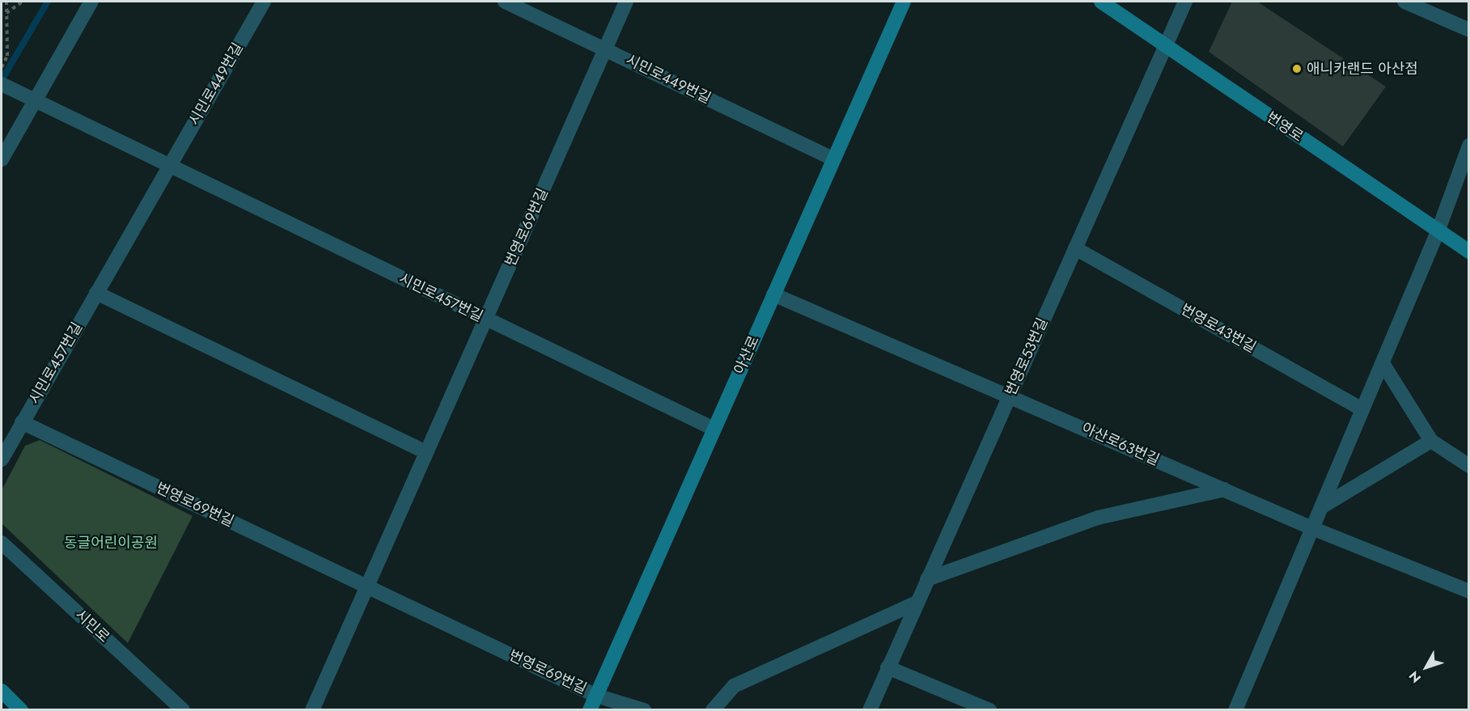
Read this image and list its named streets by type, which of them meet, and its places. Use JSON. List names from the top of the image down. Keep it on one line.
{"streets":{"street":["시민로449번길","번영로","번영로69번길","시민로457번길","번영로43번길","아산로","번영로53번길","아산로63번길","시민로"]},"crossings":[["시민로449번길","번영로69번길"],["시민로449번길","시민로457번길"],["시민로449번길","아산로"],["번영로","번영로53번길"],["번영로69번길","시민로457번길"],["번영로69번길","아산로"],["시민로457번길","아산로"],["번영로43번길","번영로53번길"],["아산로","아산로63번길"],["번영로53번길","아산로63번길"]],"parks":["동글어린이공원"],"places":["애니카랜드 아산점"],"north":"bottom left"}
